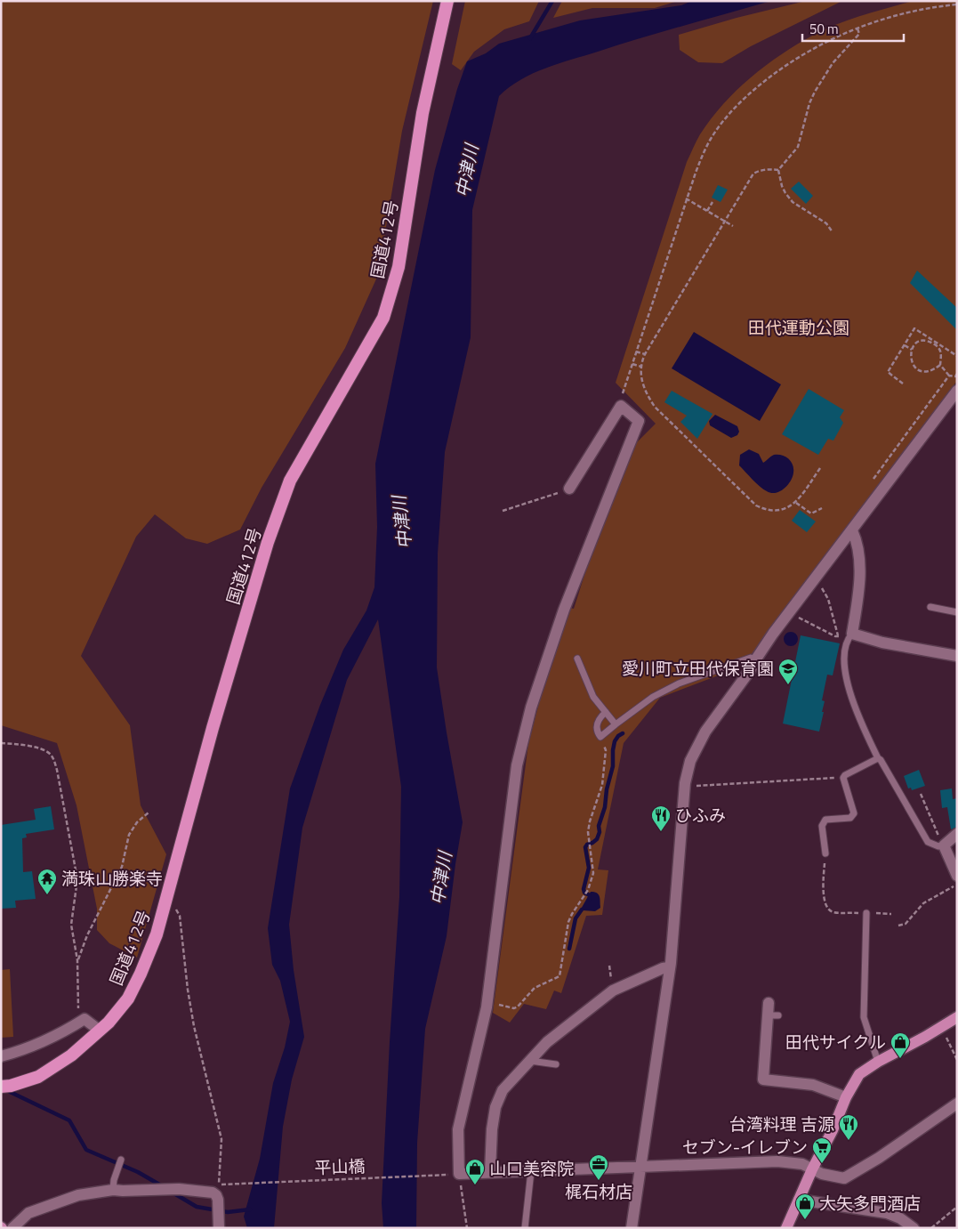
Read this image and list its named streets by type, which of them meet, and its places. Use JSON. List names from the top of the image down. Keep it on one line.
{"streets":{"highway":["国道412号"],"path":["平山橋"]},"crossings":[["国道412号","平山橋"]],"water":["中津川"],"parks":["田代運動公園"],"places":{"school or university":["愛川町立田代保育園"],"restaurant":["ひふみ","台湾料理 吉源"],"temple":["満珠山勝楽寺"],"shop":["田代サイクル","山口美容院","大矢多門酒店"],"supermarket":["セブン-イレブン"],"office":["梶石材店"]},"scale_bar":"50 m"}
